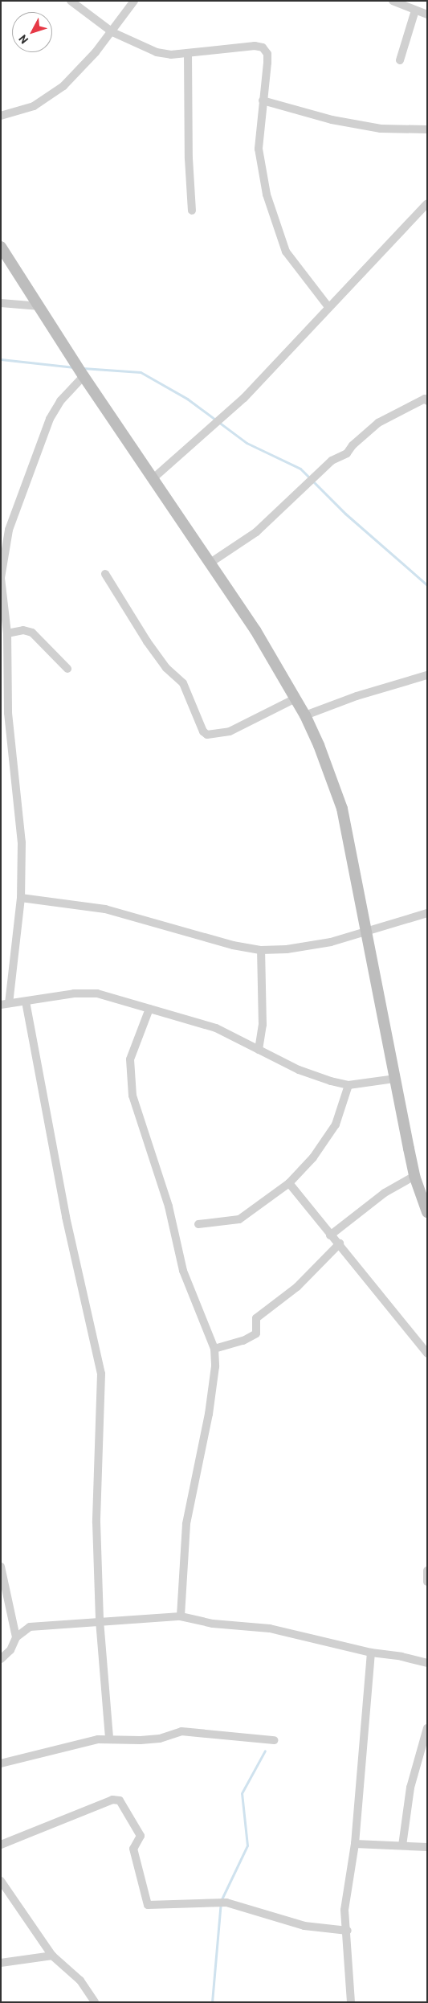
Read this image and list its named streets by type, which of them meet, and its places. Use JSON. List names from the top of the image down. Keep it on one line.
{"north":"bottom left"}
